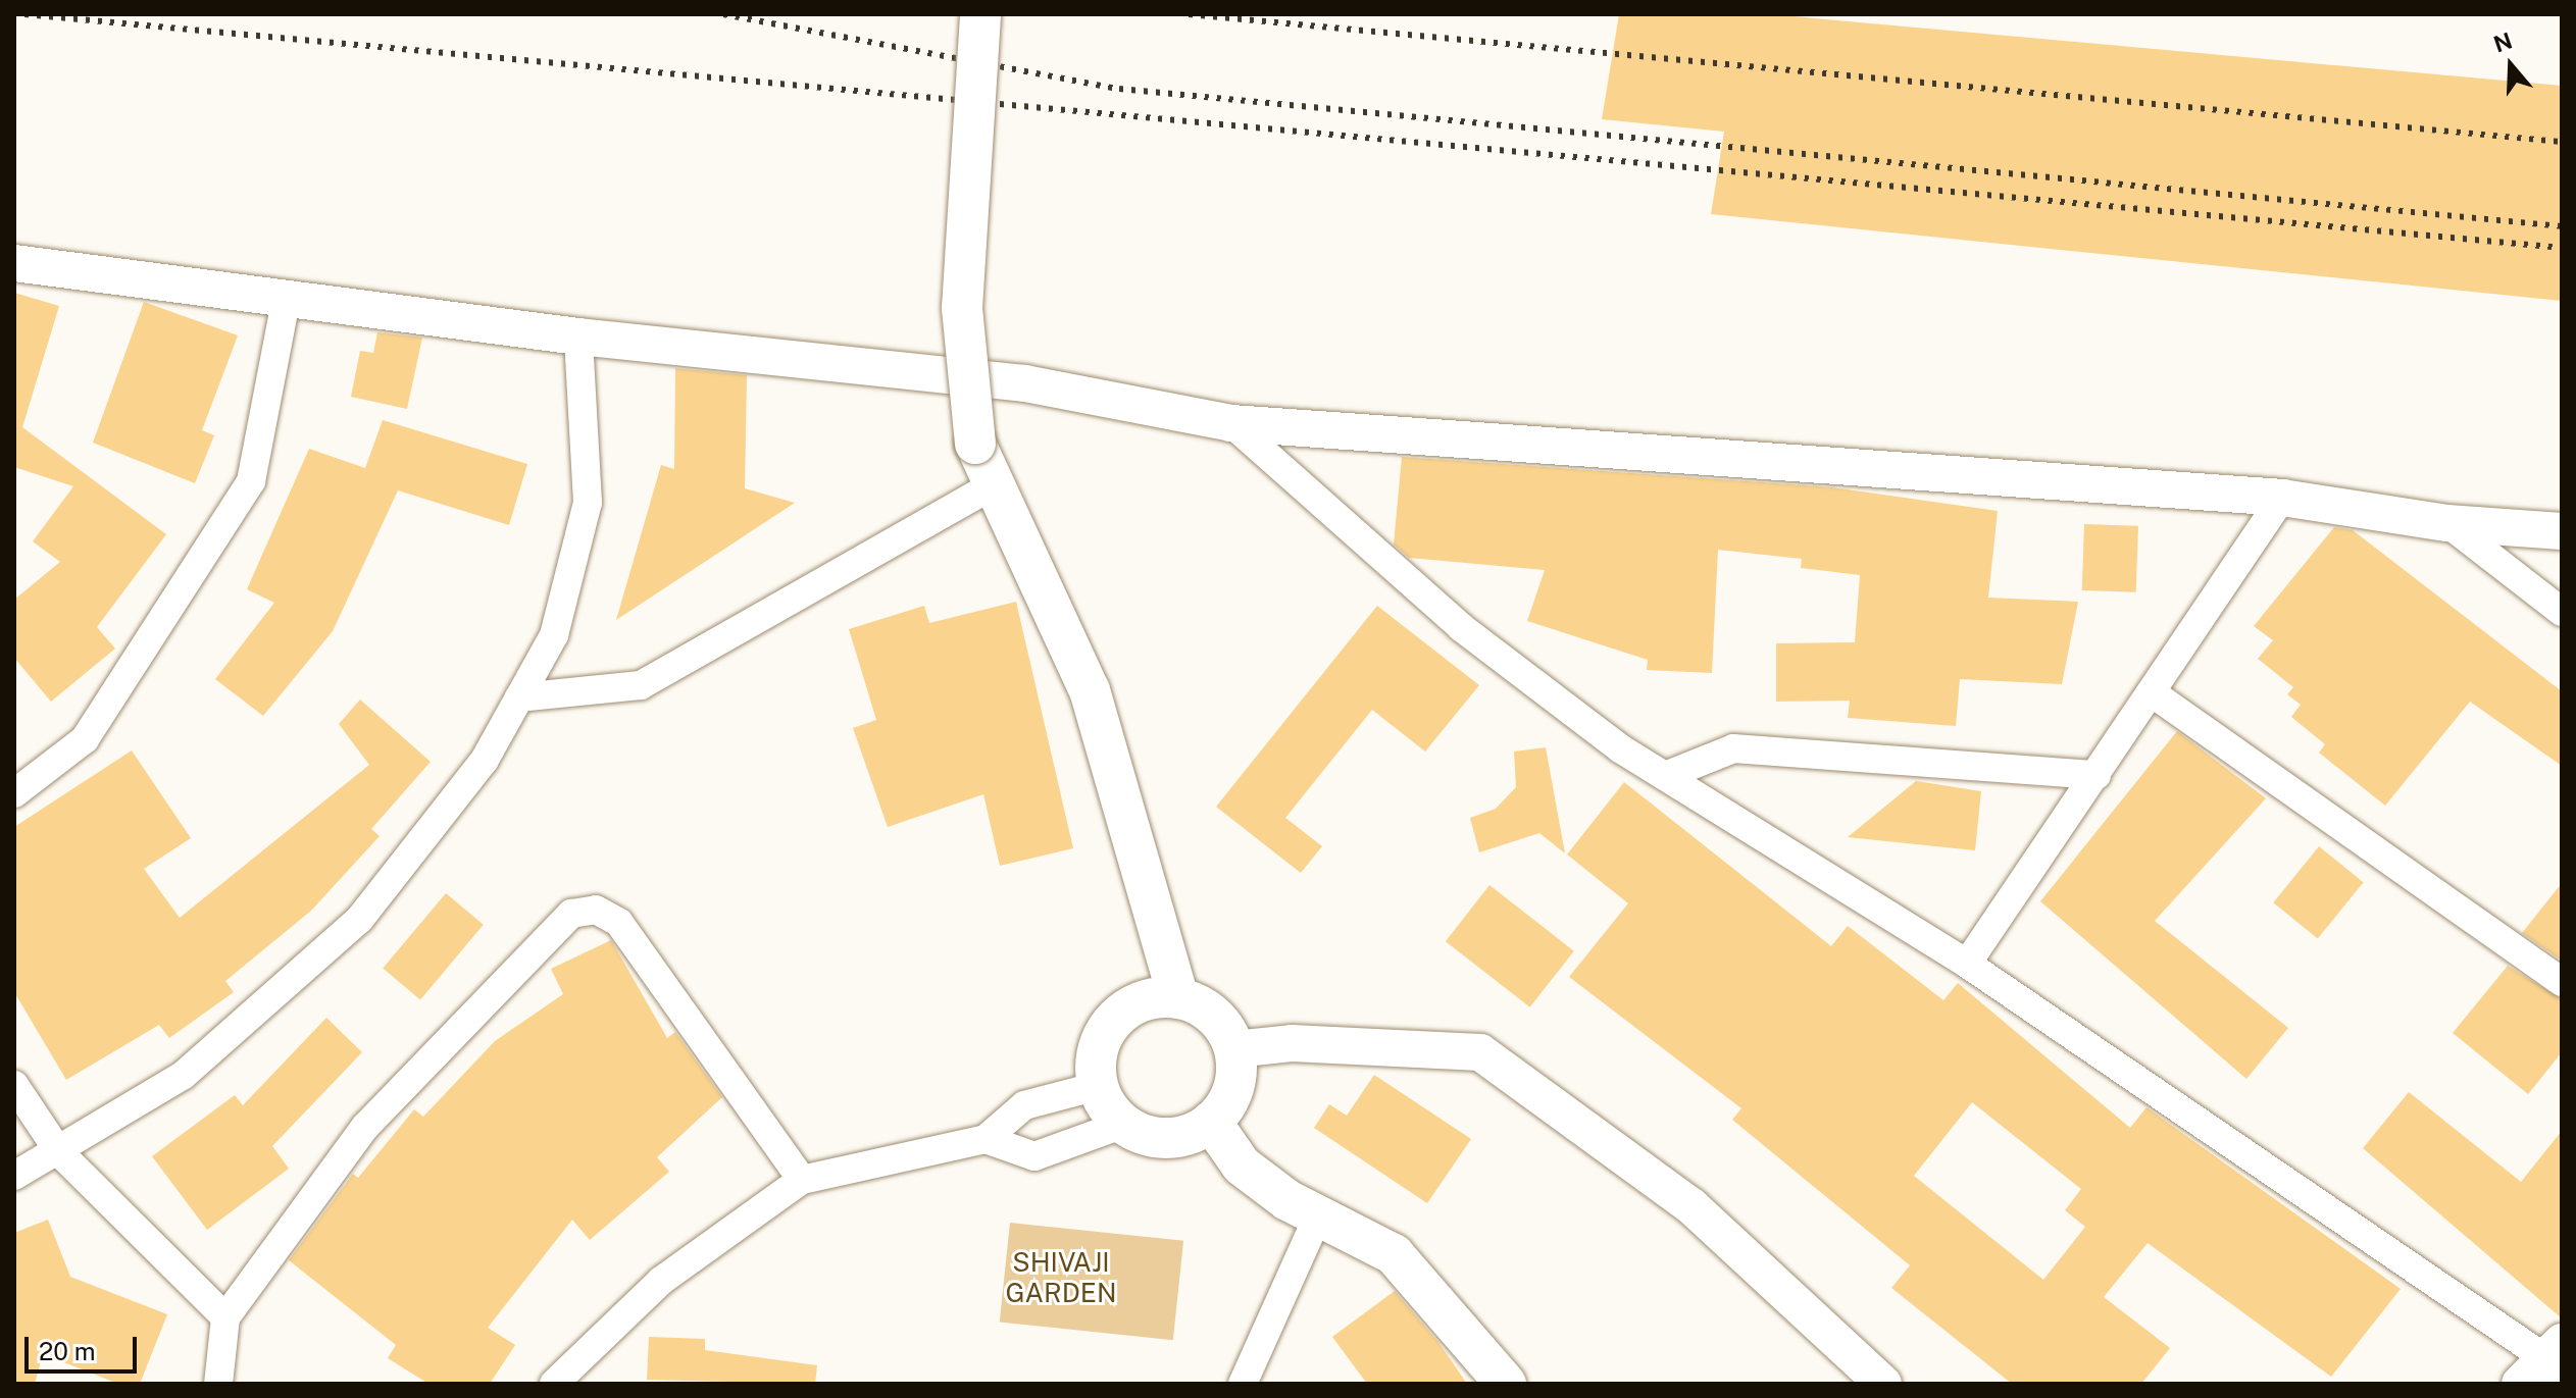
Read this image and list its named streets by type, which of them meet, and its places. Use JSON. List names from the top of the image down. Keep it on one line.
{"parks":["SHIVAJI GARDEN"],"scale_bar":"20 m","north":"top"}
